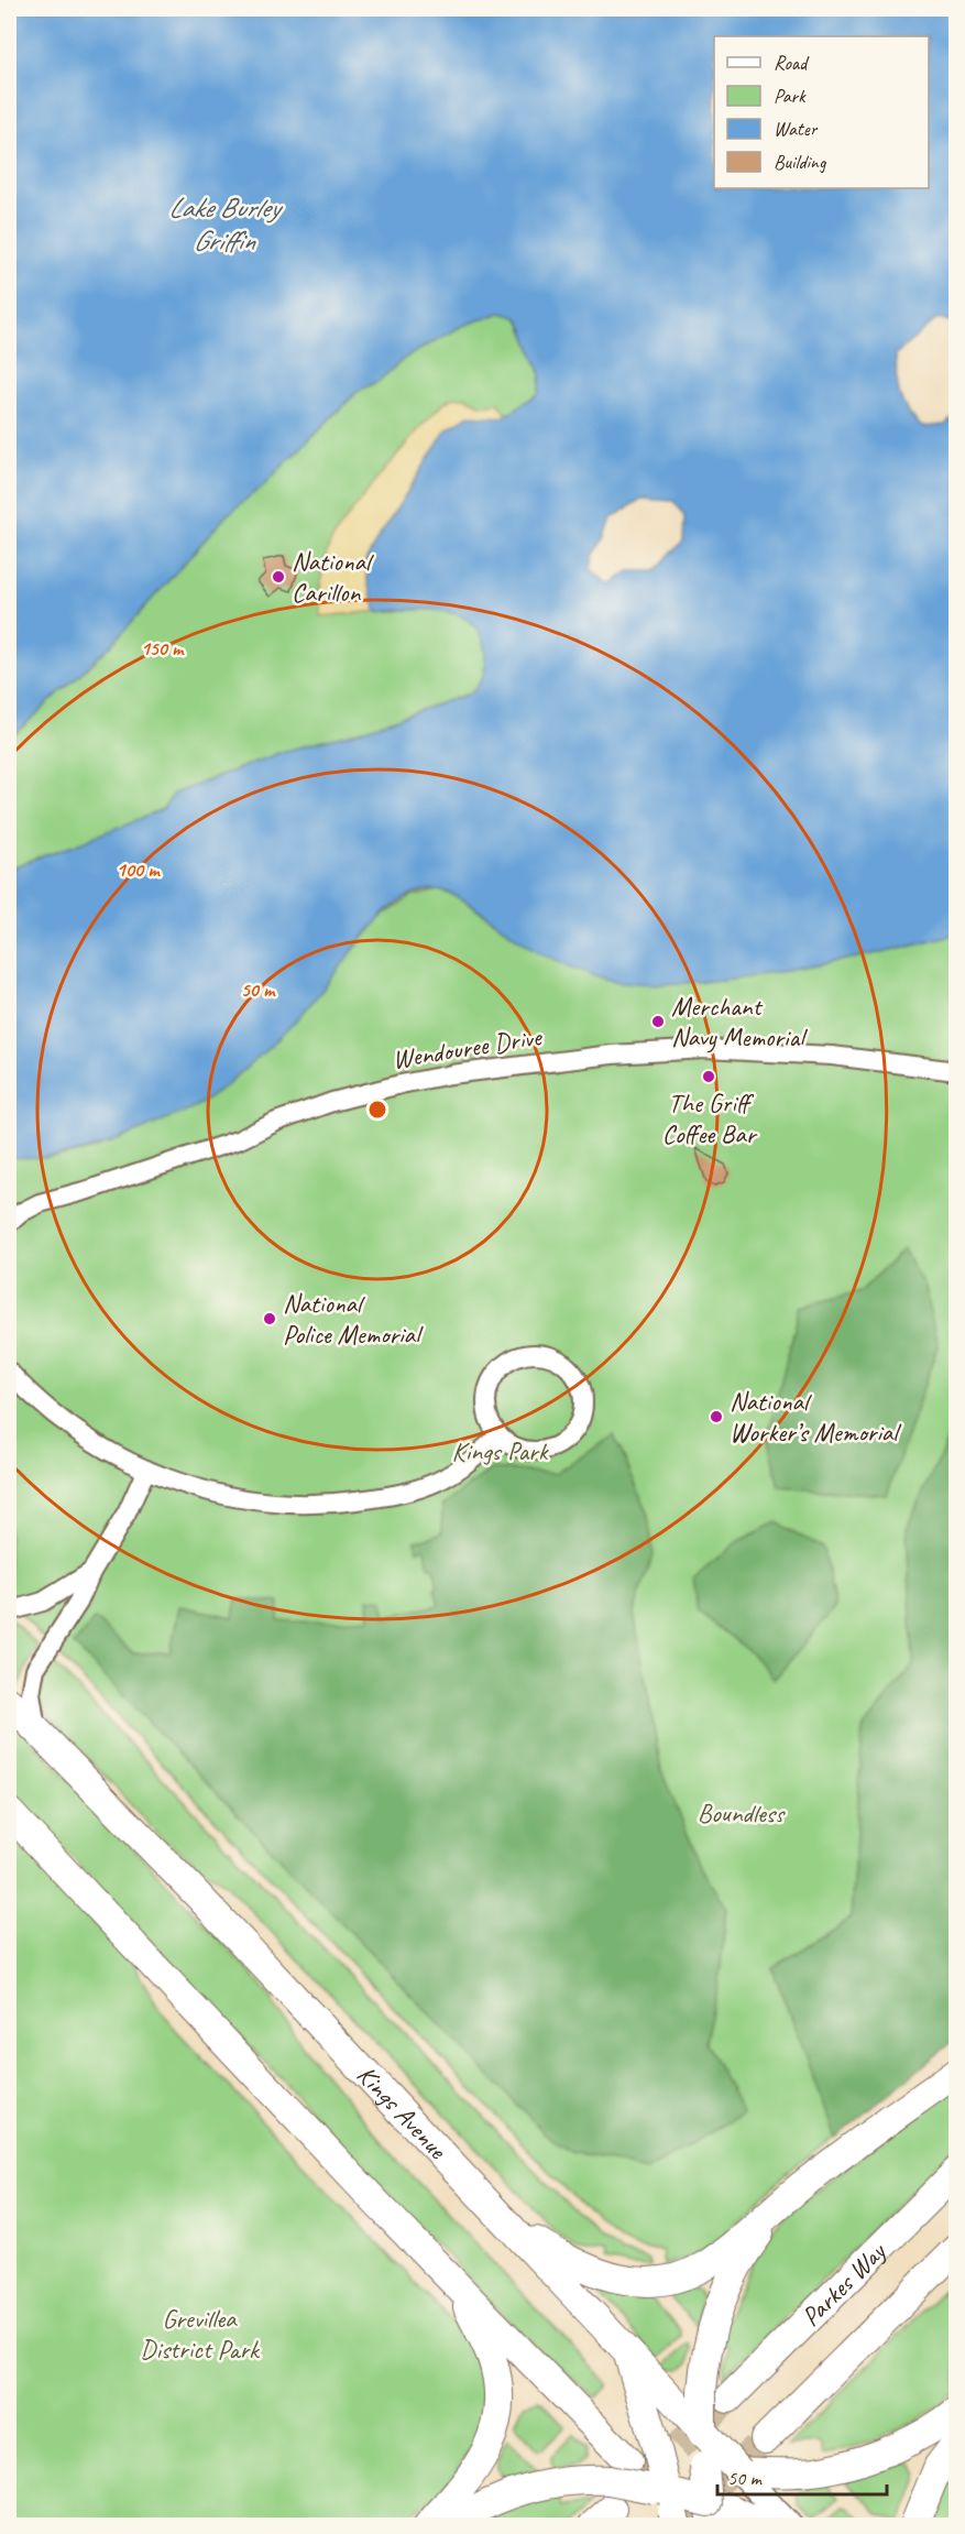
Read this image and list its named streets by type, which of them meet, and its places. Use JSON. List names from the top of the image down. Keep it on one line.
{"streets":{"main road":["Kings Avenue","Parkes Way"],"street":["Wendouree Drive"]},"water":["Lake Burley Griffin"],"parks":["Kings Park","Boundless","Grevillea District Park"],"places":["National Carillon","Merchant Navy Memorial","The Griff Coffee Bar","National Police Memorial","National Worker’s Memorial"],"legend":["Road","Park","Water","Building"],"scale_bar":"50 m","rings":["150 m","100 m","50 m"]}
